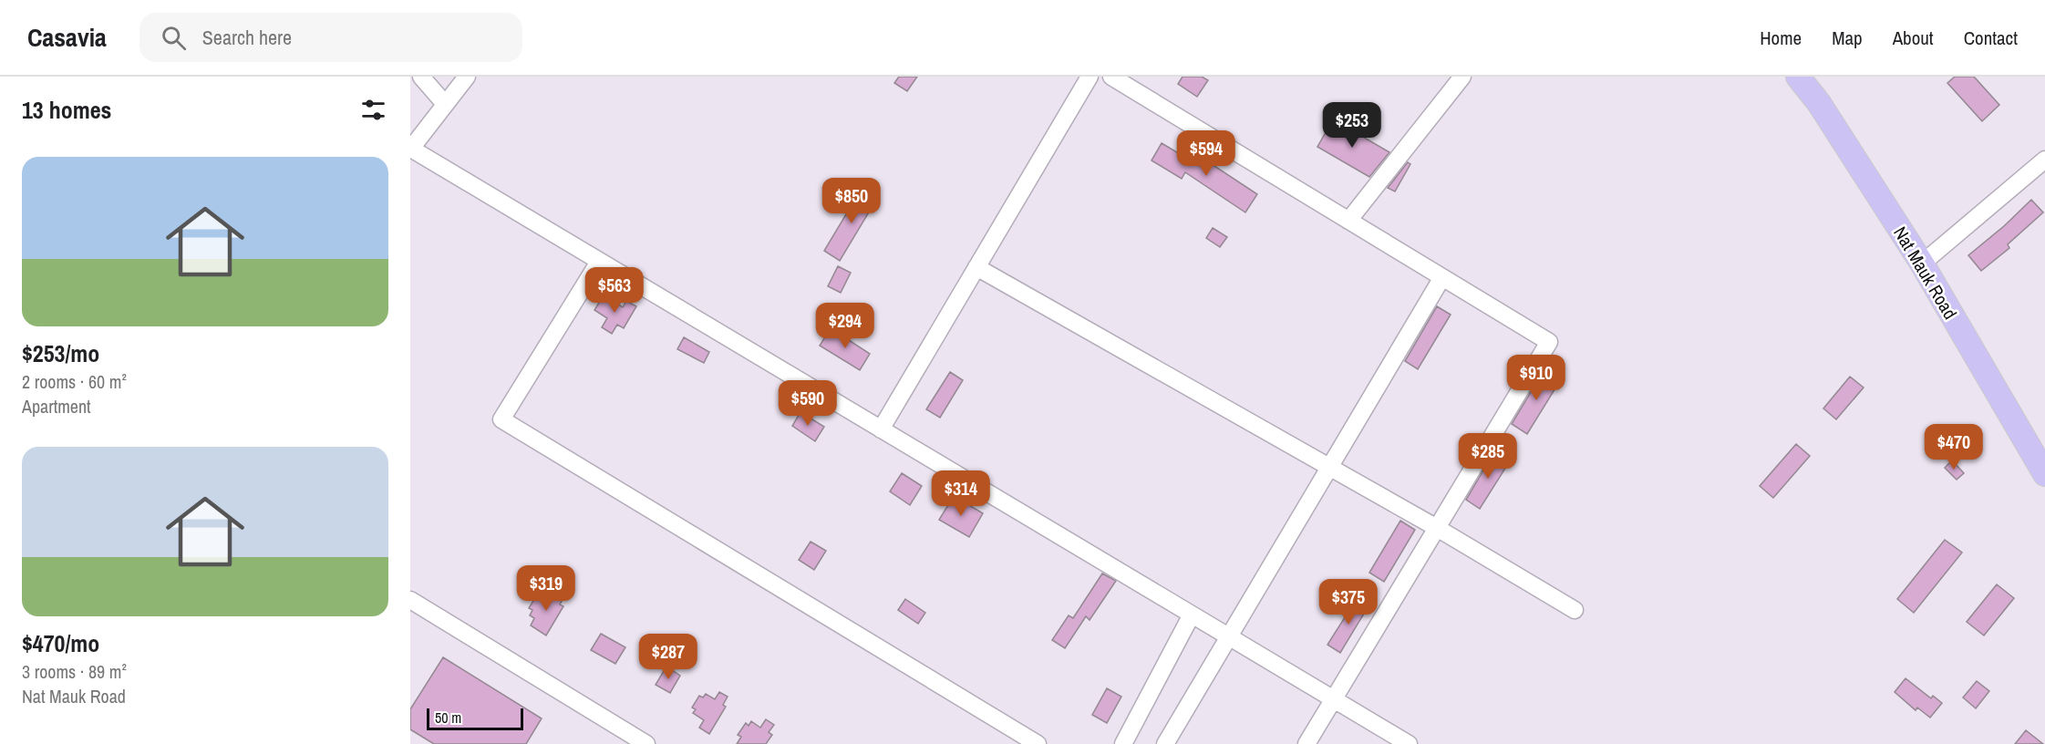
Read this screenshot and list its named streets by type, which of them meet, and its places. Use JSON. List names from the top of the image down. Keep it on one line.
{"streets":{"highway":["Nat Mauk Road"]},"scale_bar":"50 m","page":{"header":"Casavia","search":"Search here","nav":["Home","Map","About","Contact"],"heading":"13 homes","price":["$253","$594","$850","$563","$294","$910","$590","$470","$285","$314","$319","$375","$287"],"list":[{"name":"$253/mo","note":"2 rooms · 60 m² · Apartment"},{"name":"$470/mo","note":"3 rooms · 89 m² · Nat Mauk Road"}],"scale":"50 m"}}
